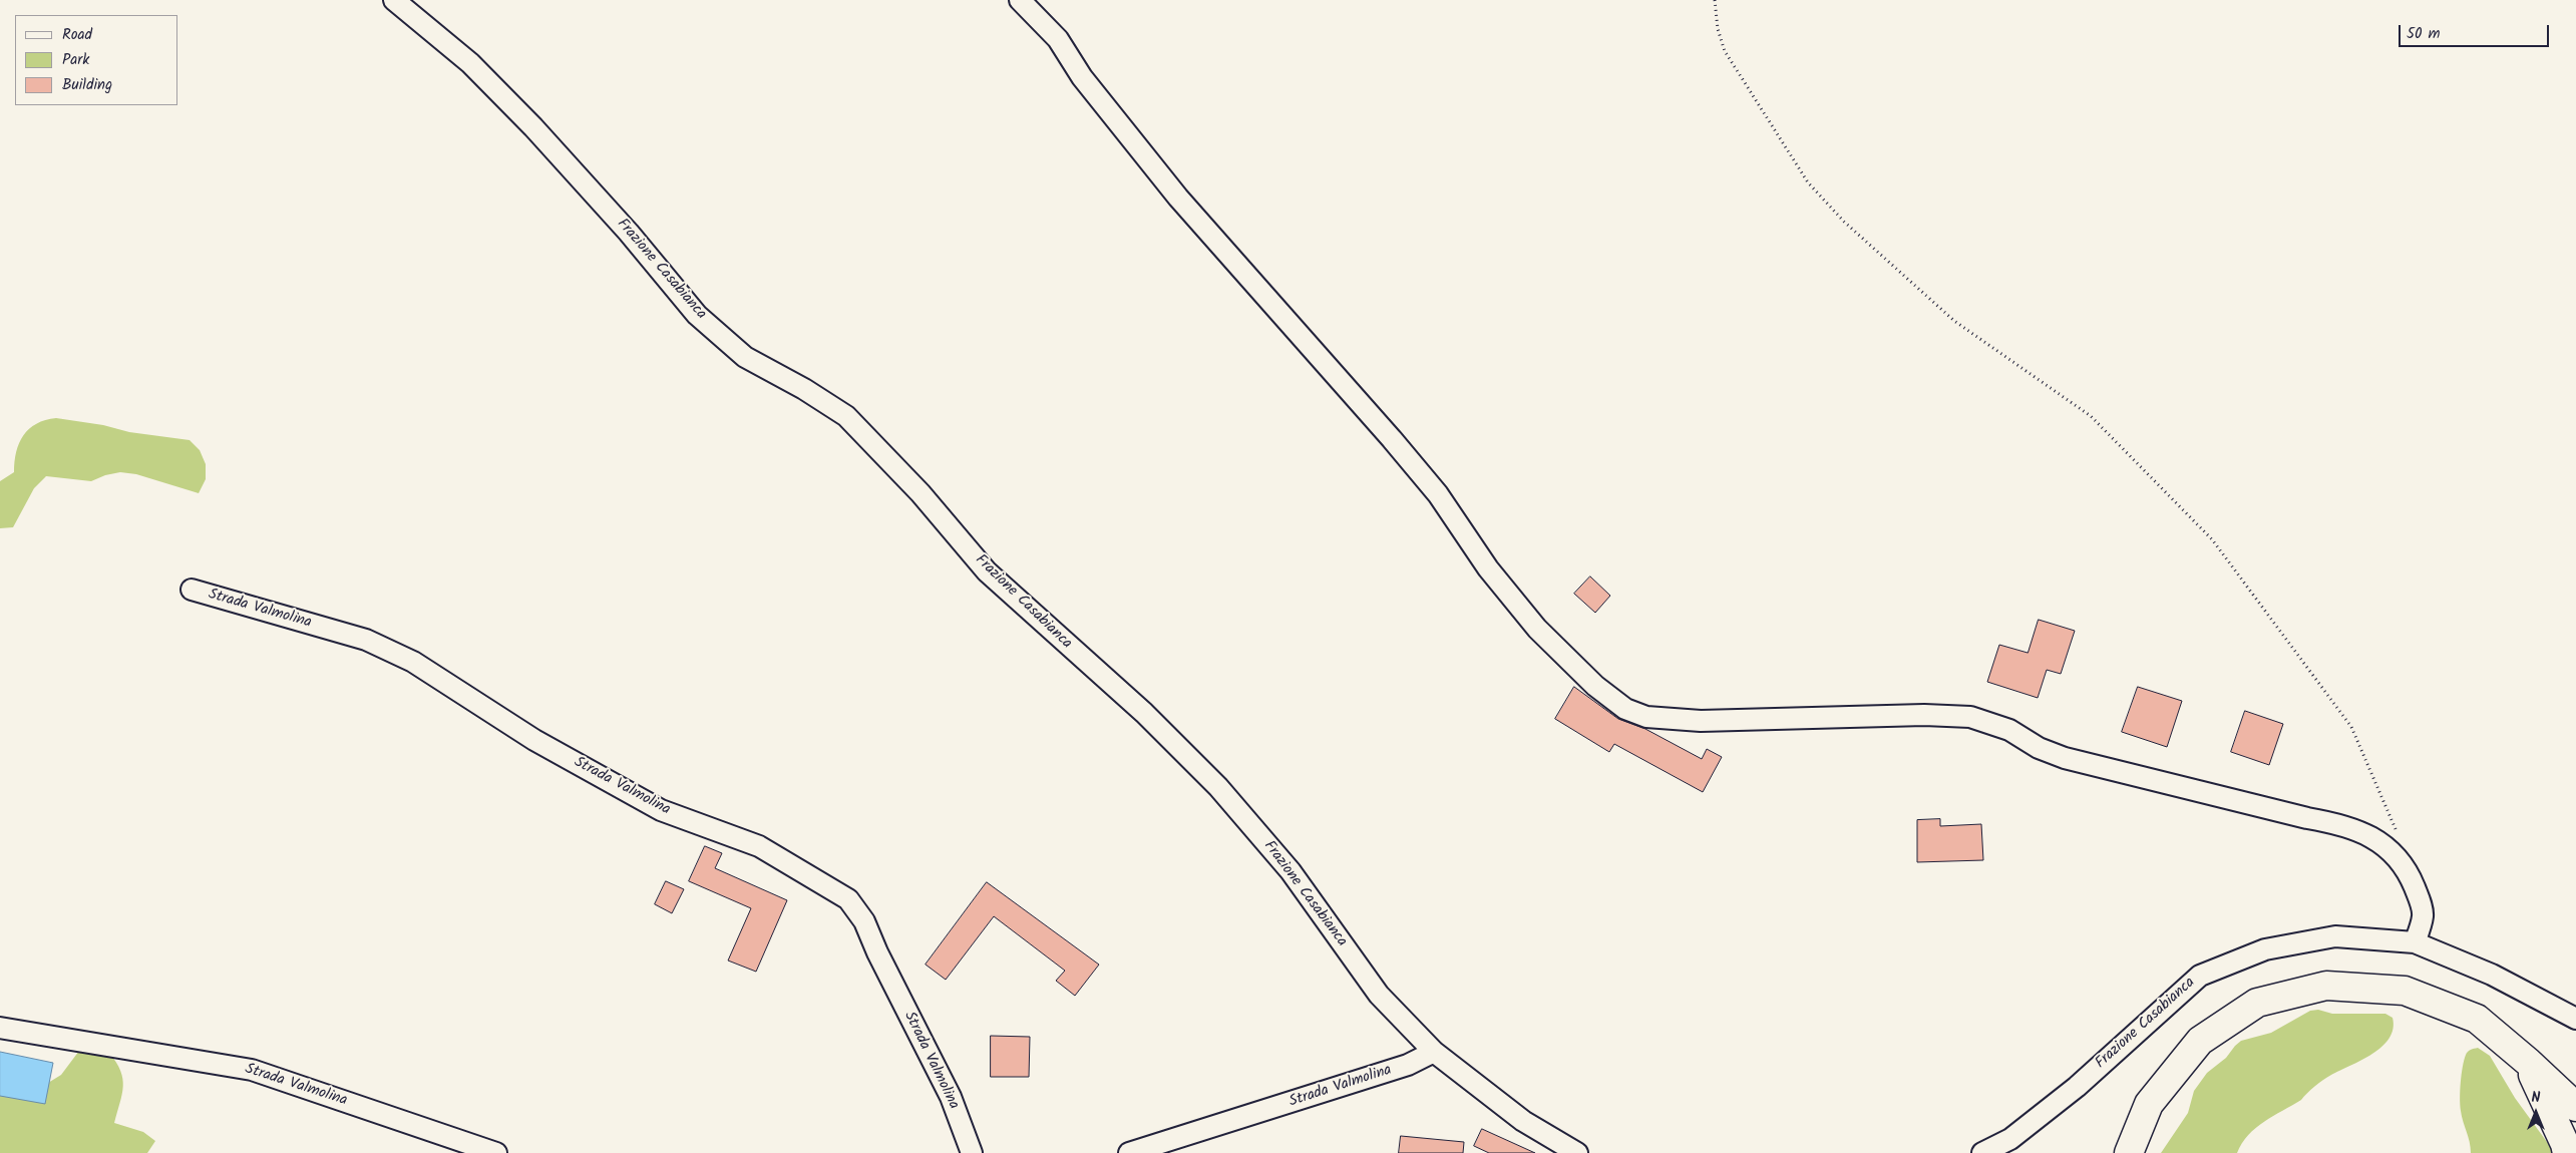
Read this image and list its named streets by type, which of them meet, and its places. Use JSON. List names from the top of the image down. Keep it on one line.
{"streets":{"street":["Frazione Casabianca","Strada Valmolina"]},"crossings":[["Frazione Casabianca","Strada Valmolina"]],"legend":["Road","Park","Building"],"scale_bar":"50 m","north":"top"}
